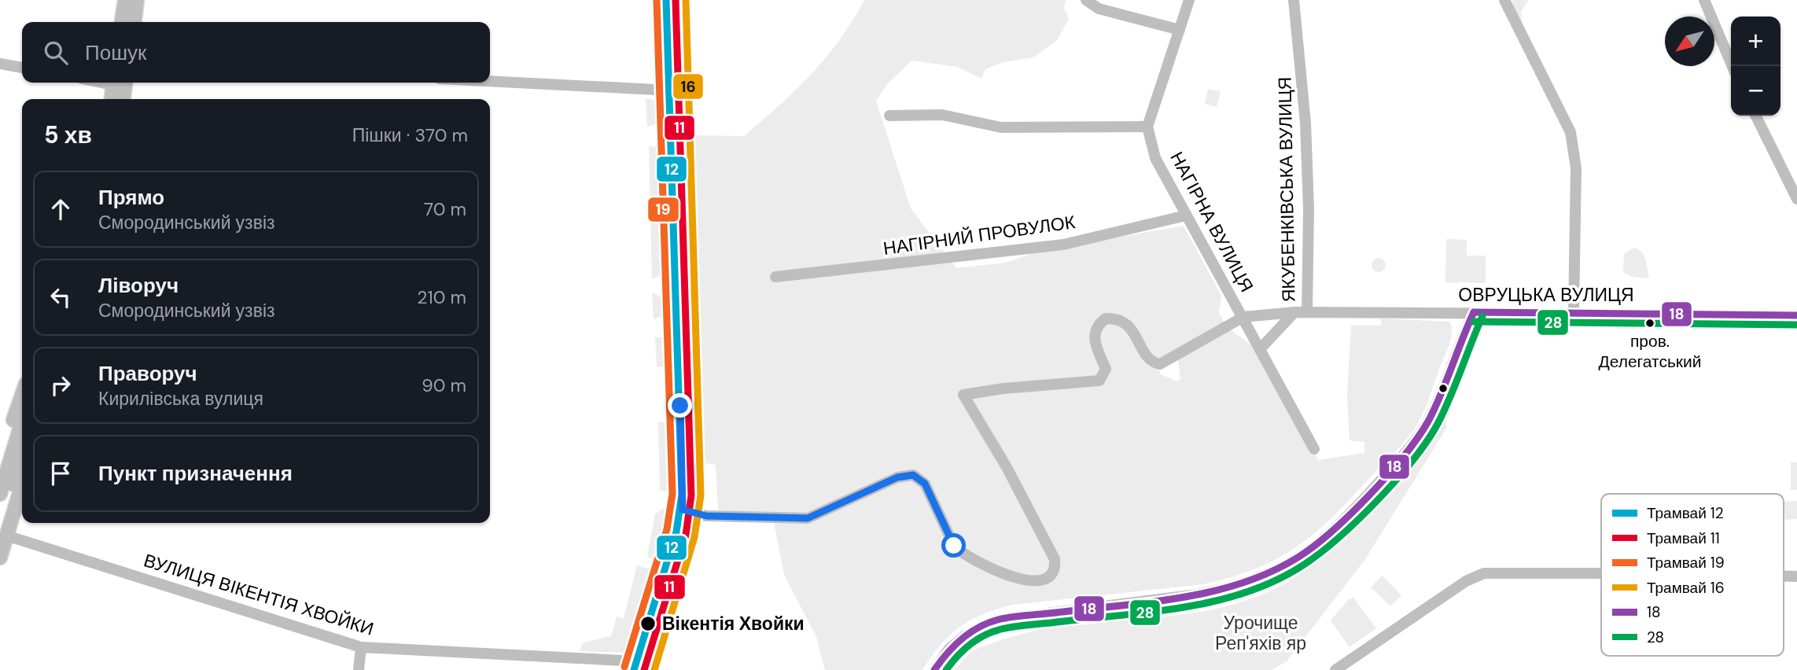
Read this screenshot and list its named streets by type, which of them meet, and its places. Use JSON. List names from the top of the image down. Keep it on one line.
{"streets":{"street":["ЯКУБЕНКІВСЬКА ВУЛИЦЯ","НАГІРНА ВУЛИЦЯ","НАГІРНИЙ ПРОВУЛОК","ОВРУЦЬКА ВУЛИЦЯ","ВУЛИЦЯ ВІКЕНТІЯ ХВОЙКИ"]},"crossings":[["ЯКУБЕНКІВСЬКА ВУЛИЦЯ","ОВРУЦЬКА ВУЛИЦЯ"],["НАГІРНА ВУЛИЦЯ","НАГІРНИЙ ПРОВУЛОК"],["НАГІРНА ВУЛИЦЯ","ОВРУЦЬКА ВУЛИЦЯ"]],"parks":["Урочище Реп'яхів яр"],"places":["пров. Делегатський","Вікентія Хвойки"],"lines":["tram line 12","tram line 11","tram line 19","tram line 16","transit line 18","transit line 28"],"legend":["Трамвай 12","Трамвай 11","Трамвай 19","Трамвай 16","18","28"],"north":"bottom left","page":{"map_buttons":["+","−"],"search":"Пошук","heading":["5 хв","Пішки · 370 m"],"list":[["Прямо","Смородинський узвіз","70 m"],["Ліворуч","Смородинський узвіз","210 m"],["Праворуч","Кирилівська вулиця","90 m"],"Пункт призначення"]}}
